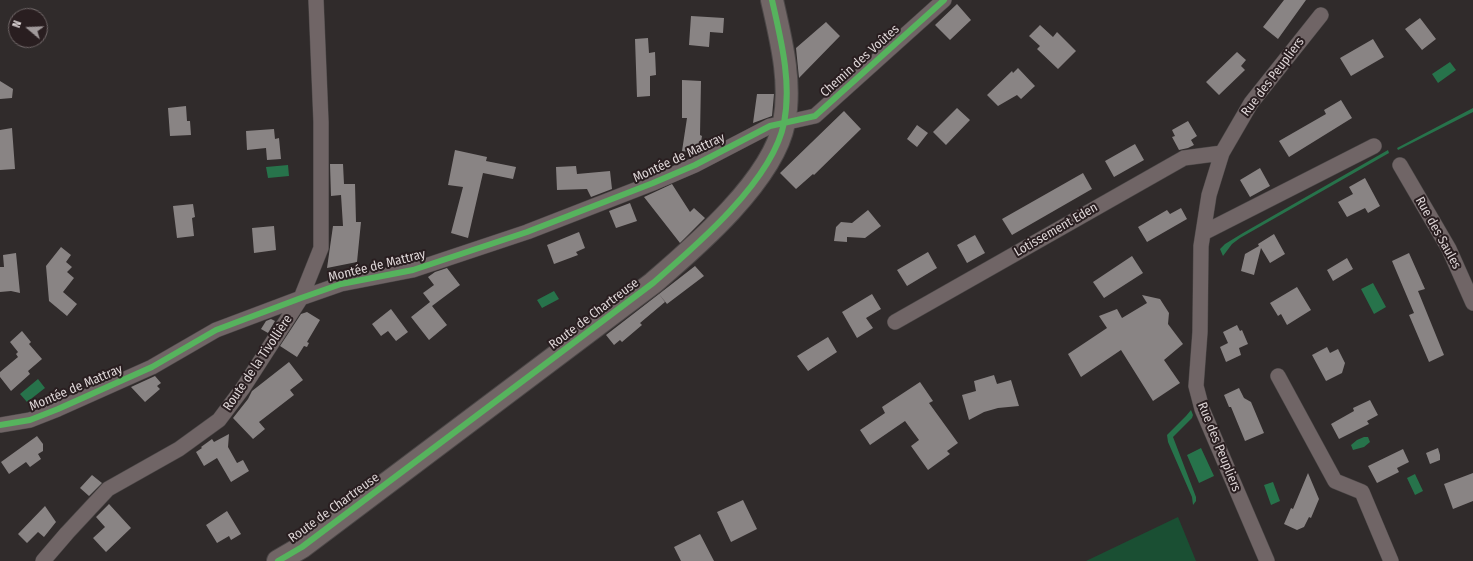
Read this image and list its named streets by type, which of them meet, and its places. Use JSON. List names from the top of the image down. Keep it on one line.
{"streets":{"main road":["Route de Chartreuse"],"street":["Chemin des Voûtes","Rue des Peupliers","Montée de Mattray","Lotissement Eden","Rue des Saules","Route de la Tivollière"]},"crossings":[["Chemin des Voûtes","Montée de Mattray"],["Chemin des Voûtes","Route de Chartreuse"],["Rue des Peupliers","Lotissement Eden"],["Montée de Mattray","Route de Chartreuse"],["Montée de Mattray","Route de la Tivollière"]],"north":"left"}
